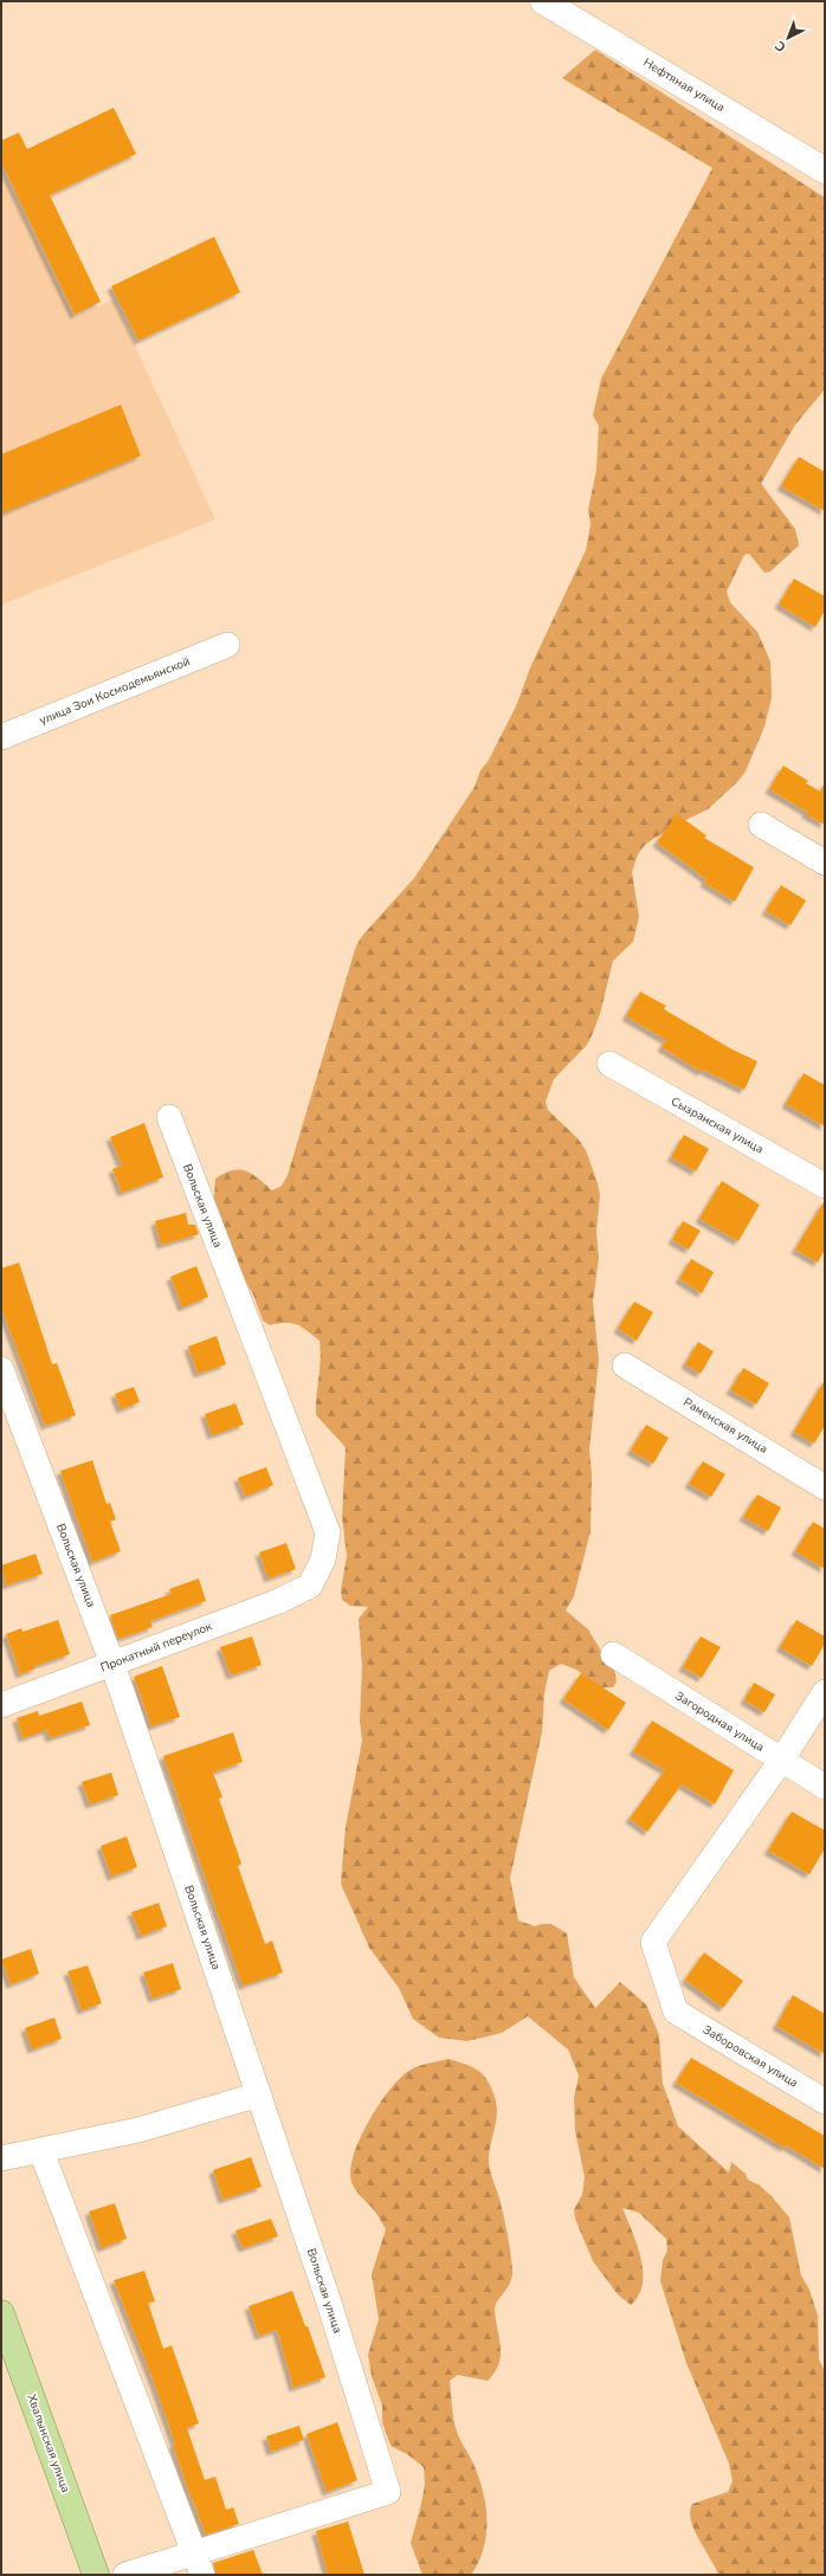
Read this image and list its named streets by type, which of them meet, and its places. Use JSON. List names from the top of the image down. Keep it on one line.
{"streets":{"main road":["Хвалынская улица"],"street":["Нефтяная улица","улица Зои Космодемьянской","Сызранская улица","Вольская улица","Раменская улица","Прокатный переулок","Загородная улица","Заборовская улица"]},"crossings":[["Вольская улица","Прокатный переулок"],["Загородная улица","Заборовская улица"]],"north":"bottom left"}
